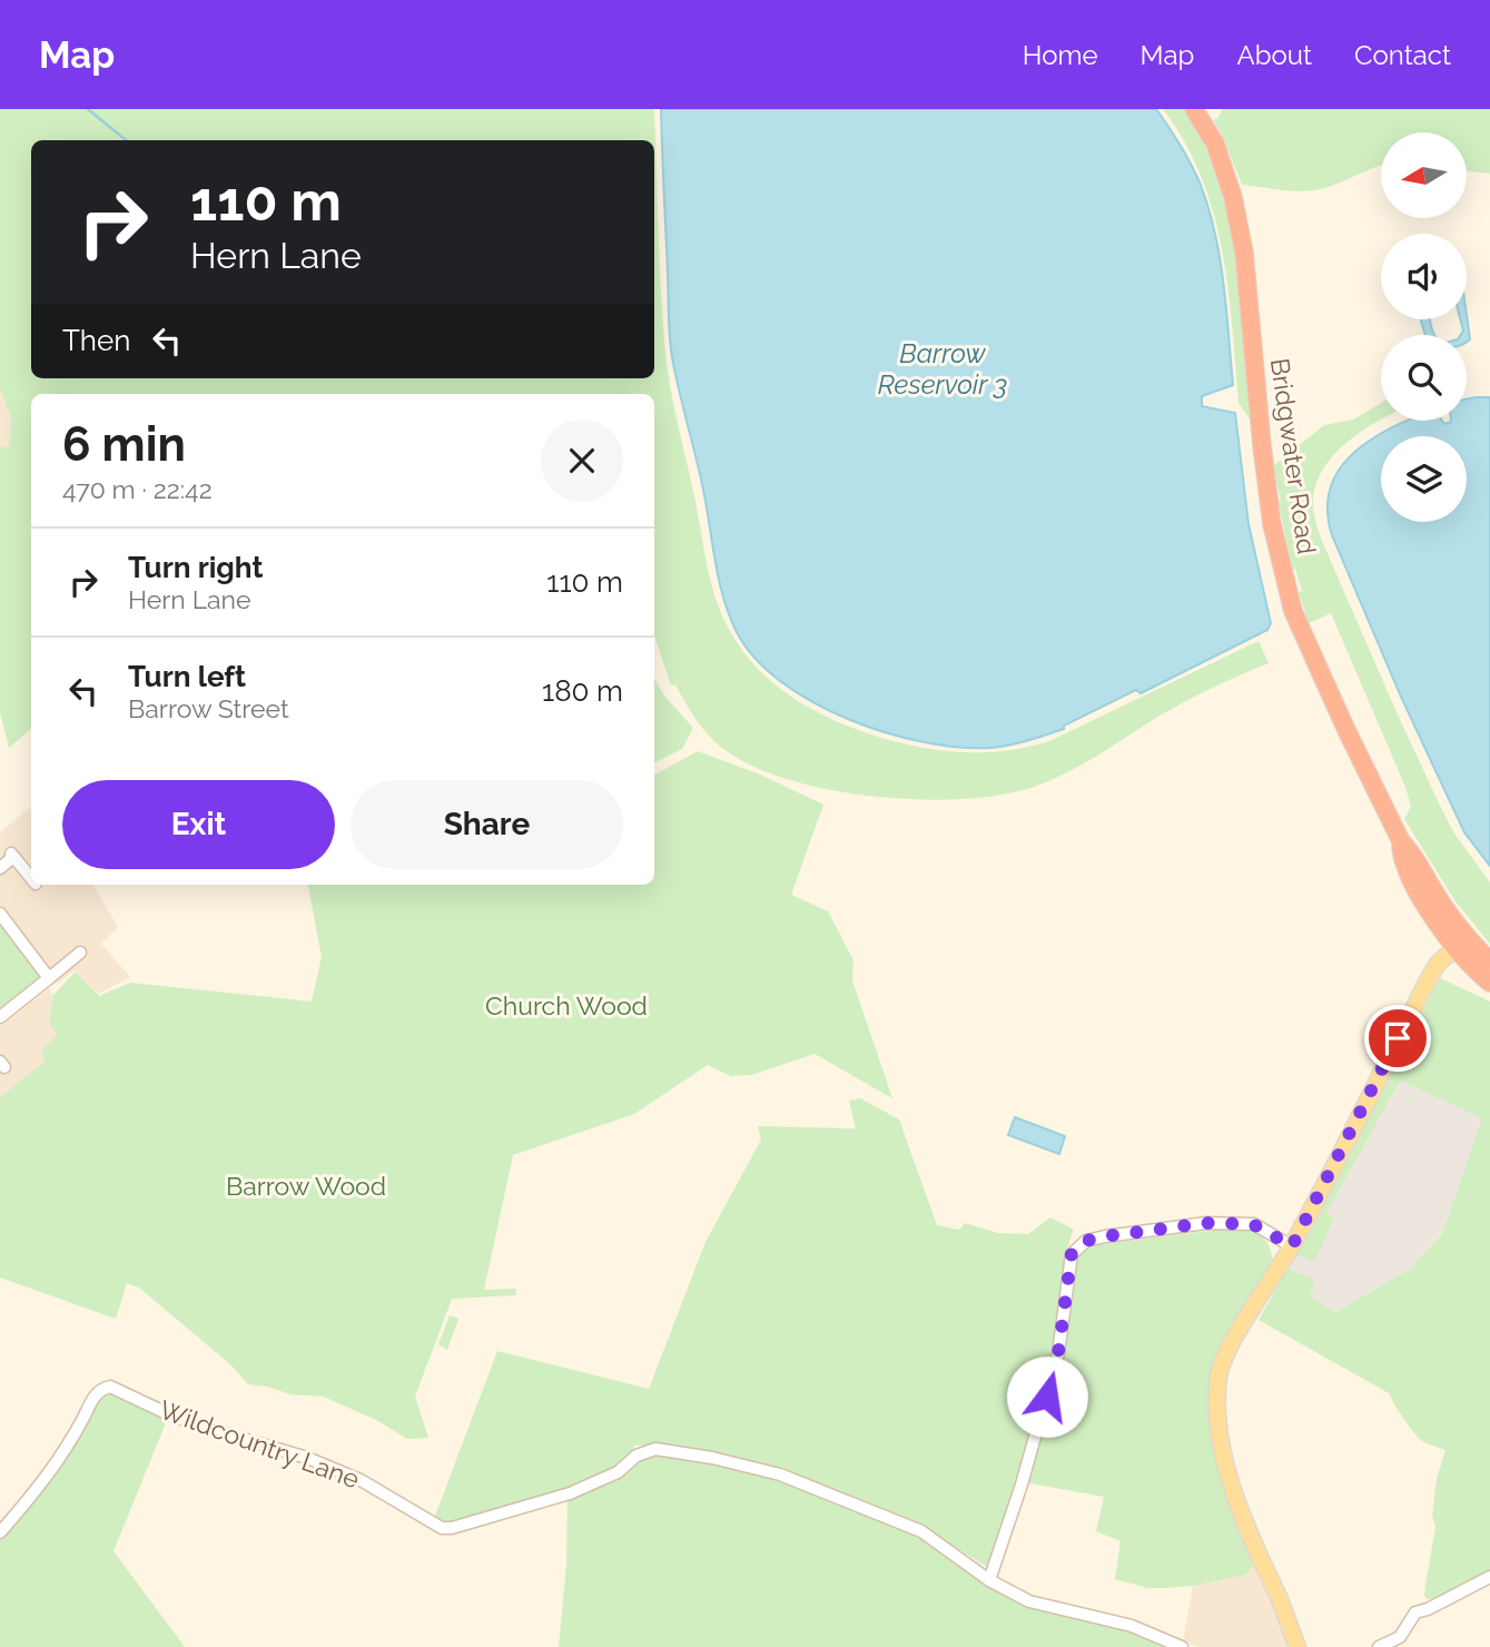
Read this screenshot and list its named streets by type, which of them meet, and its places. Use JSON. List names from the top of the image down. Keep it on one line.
{"streets":{"highway":["Bridgwater Road"],"street":["Wildcountry Lane"]},"water":["Barrow Reservoir 3"],"parks":["Church Wood","Barrow Wood"],"north":"left","page":{"header":"Map","nav":["Home","Map","About","Contact"],"turn":["110 m","Hern Lane"],"then":"Then","heading":["6 min","470 m · 22:42"],"list":[{"name":"Turn right","note":"Hern Lane","value":"110 m"},{"name":"Turn left","note":"Barrow Street","value":"180 m"}],"buttons":["Exit","Share"]}}
